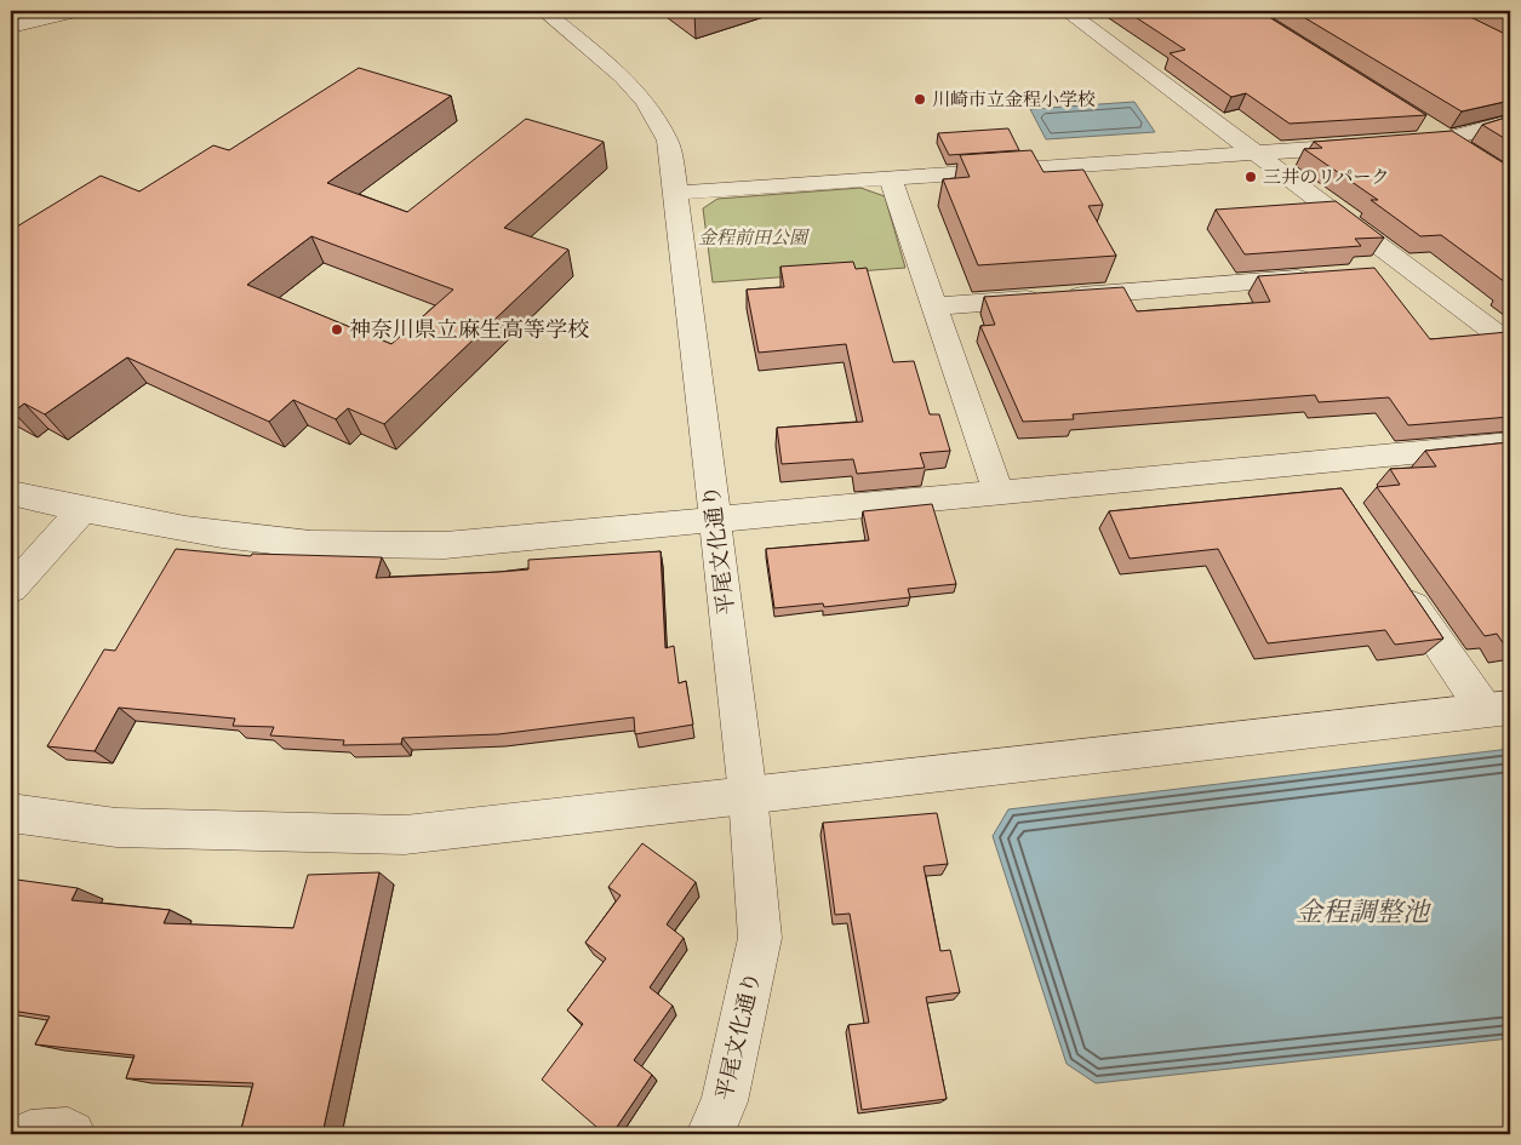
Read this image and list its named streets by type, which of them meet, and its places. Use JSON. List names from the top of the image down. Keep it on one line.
{"streets":{"street":["平尾文化通り"]},"water":["金程調整池"],"parks":["金程前田公園"],"places":["川崎市立金程小学校","三井のリパーク","神奈川県立麻生高等学校"]}
